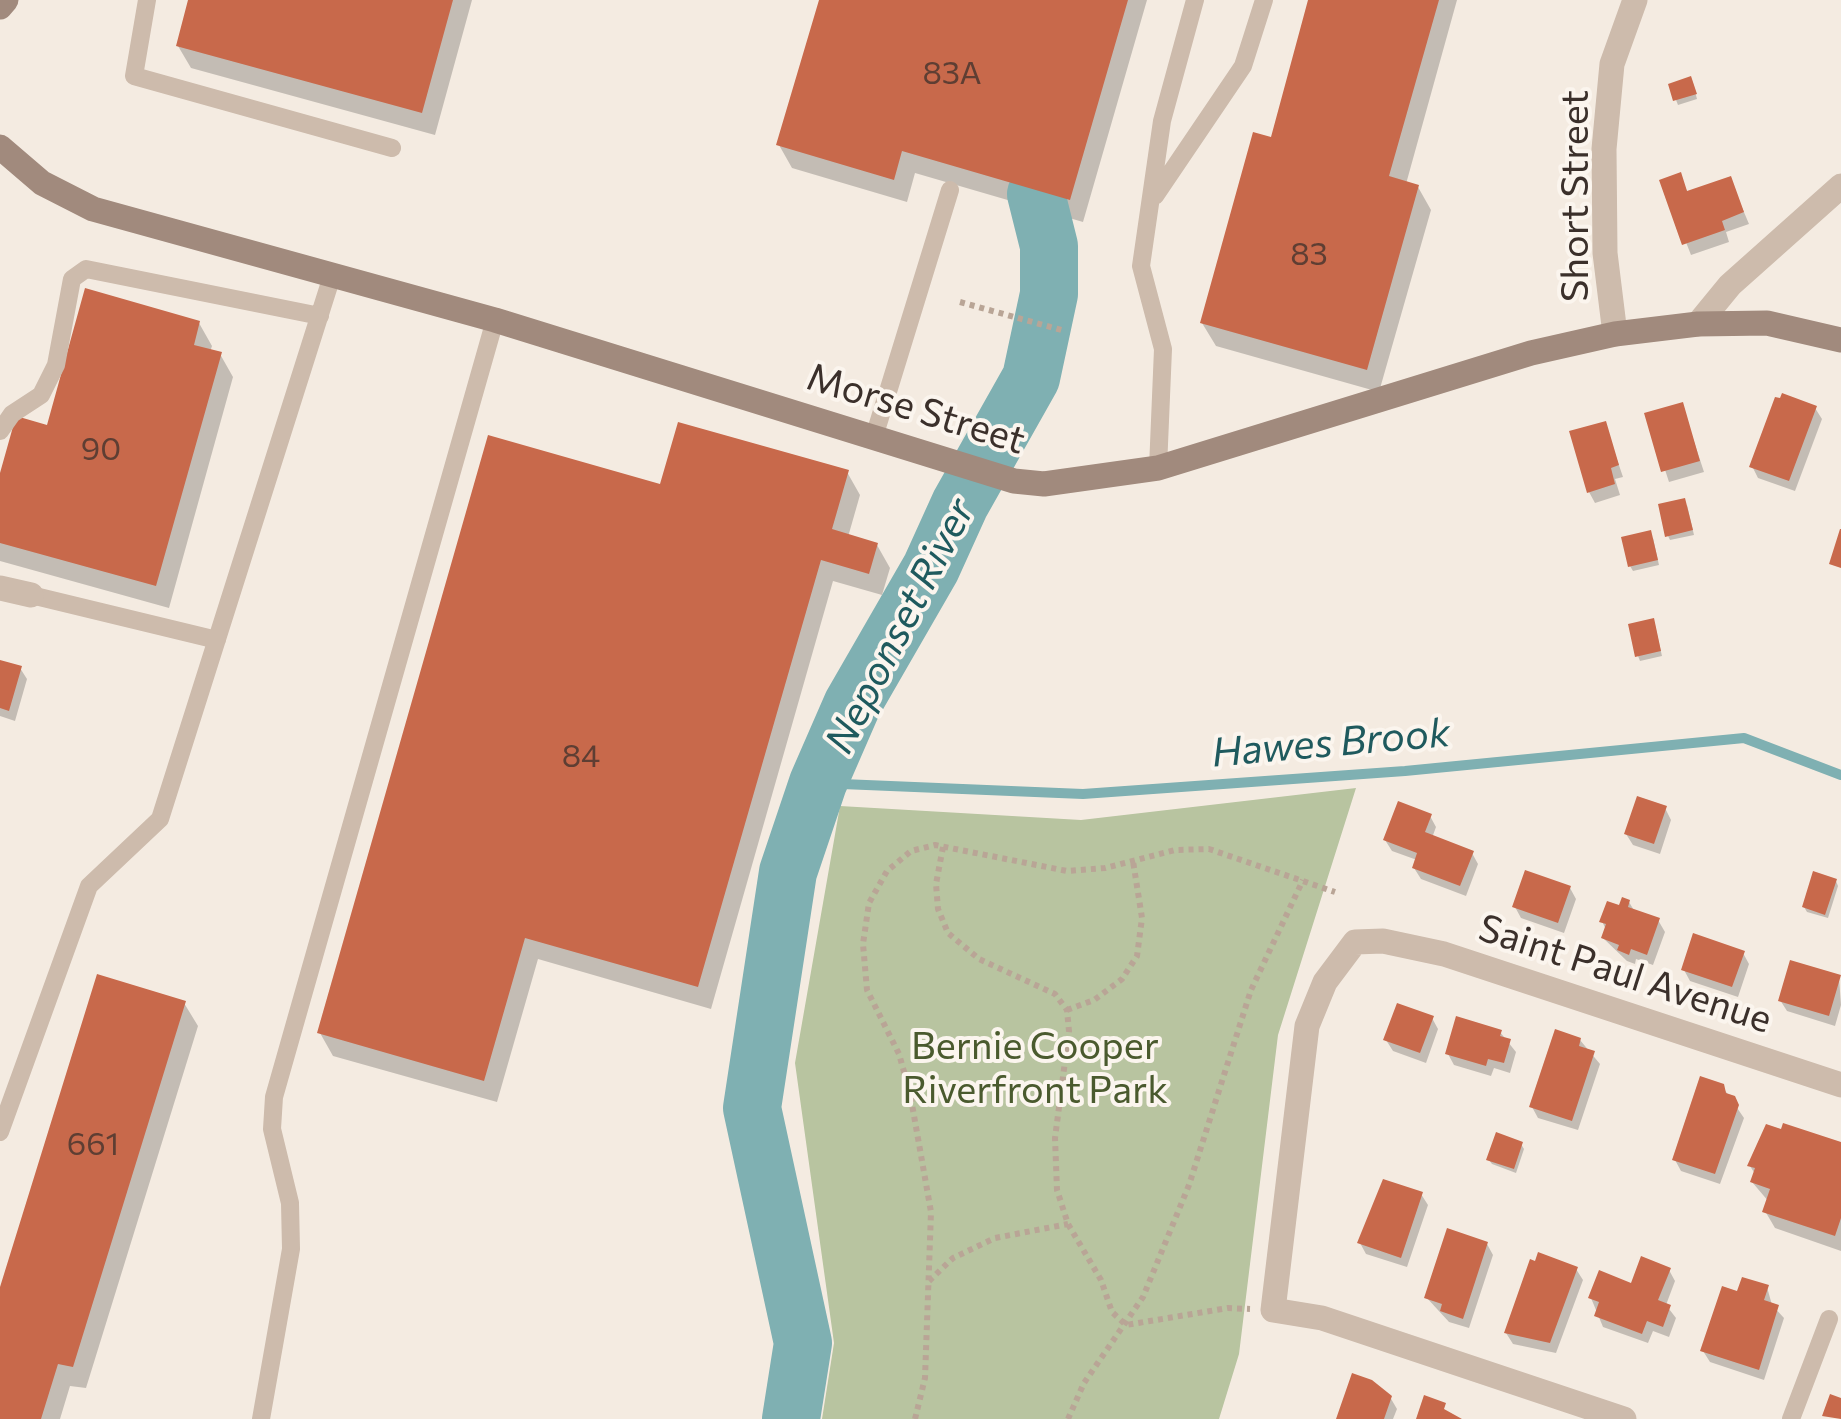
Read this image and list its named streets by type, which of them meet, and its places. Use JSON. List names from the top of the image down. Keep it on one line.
{"streets":{"street":["Short Street","Morse Street","Saint Paul Avenue"]},"crossings":[["Short Street","Morse Street"]],"water":["Neponset River","Hawes Brook"],"parks":["Bernie Cooper Riverfront Park"],"house_numbers":["83A","83","90","84","661"]}
